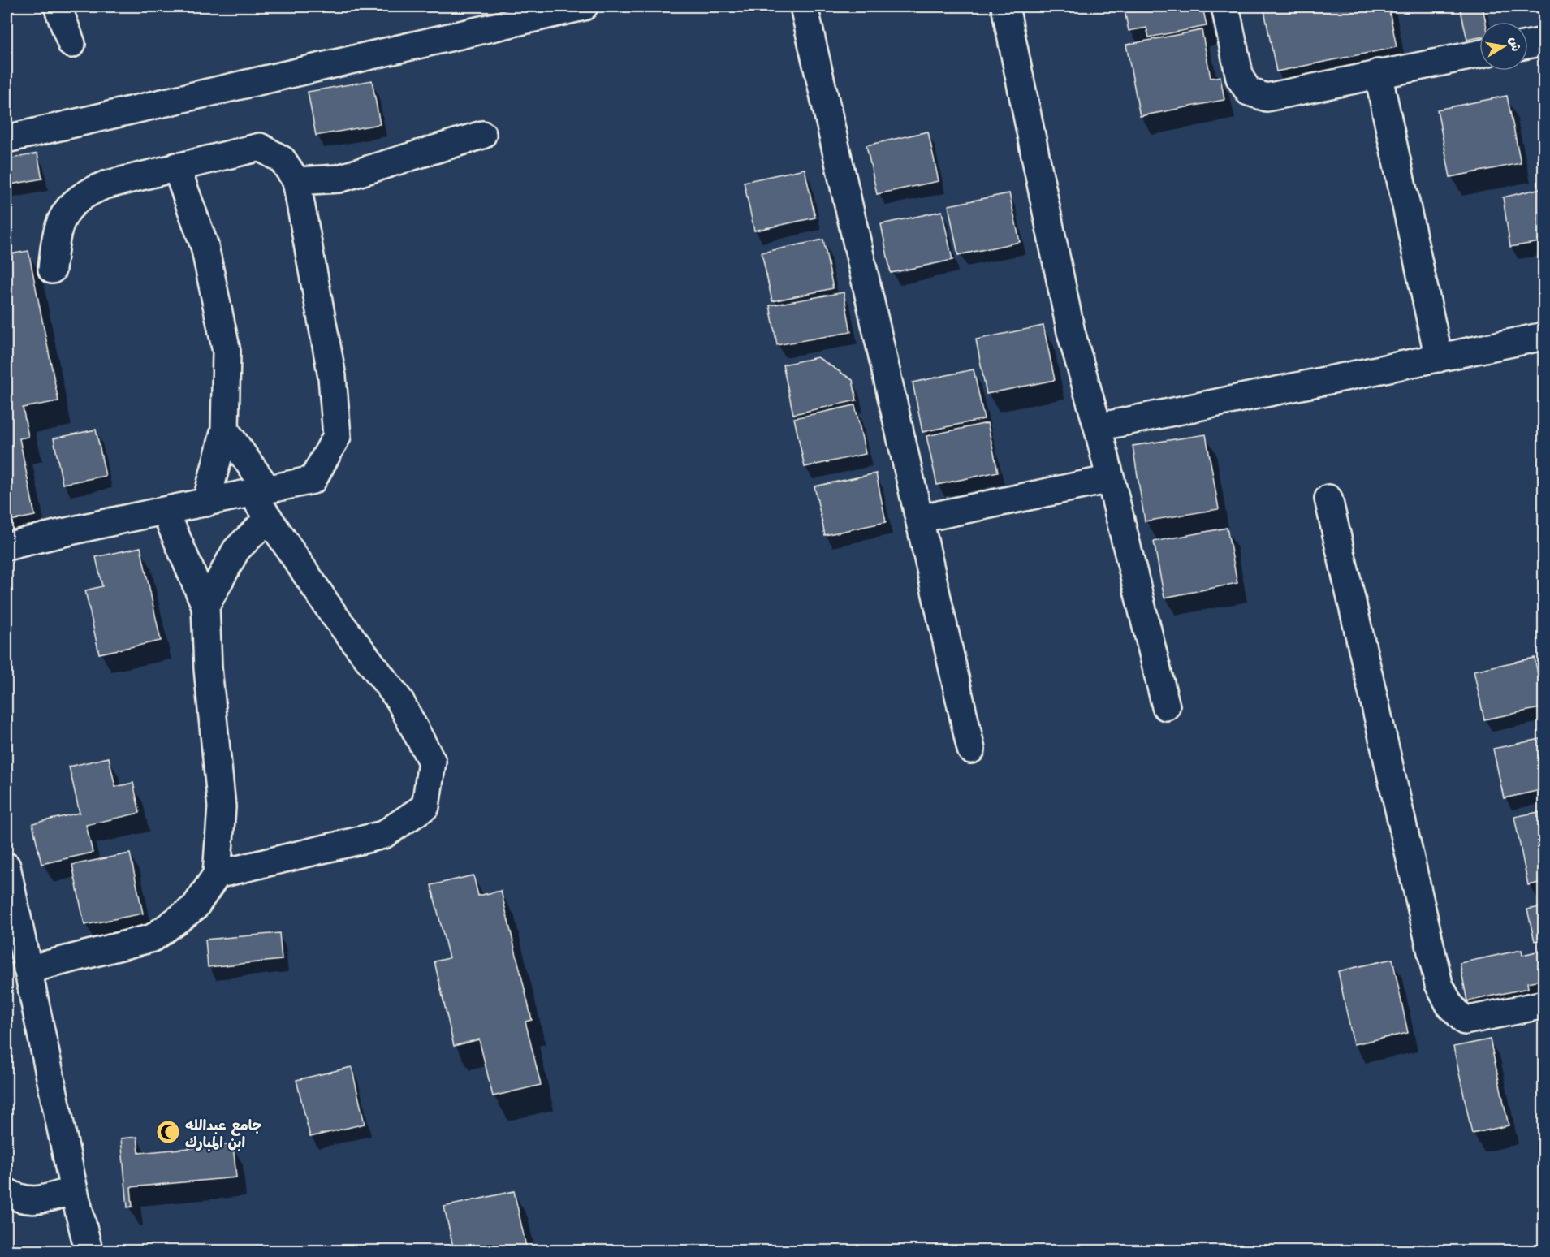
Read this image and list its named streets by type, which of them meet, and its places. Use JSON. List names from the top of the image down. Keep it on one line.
{"places":{"mosque":["جامع عبدالله ابن المبارك"]},"north":"right"}
